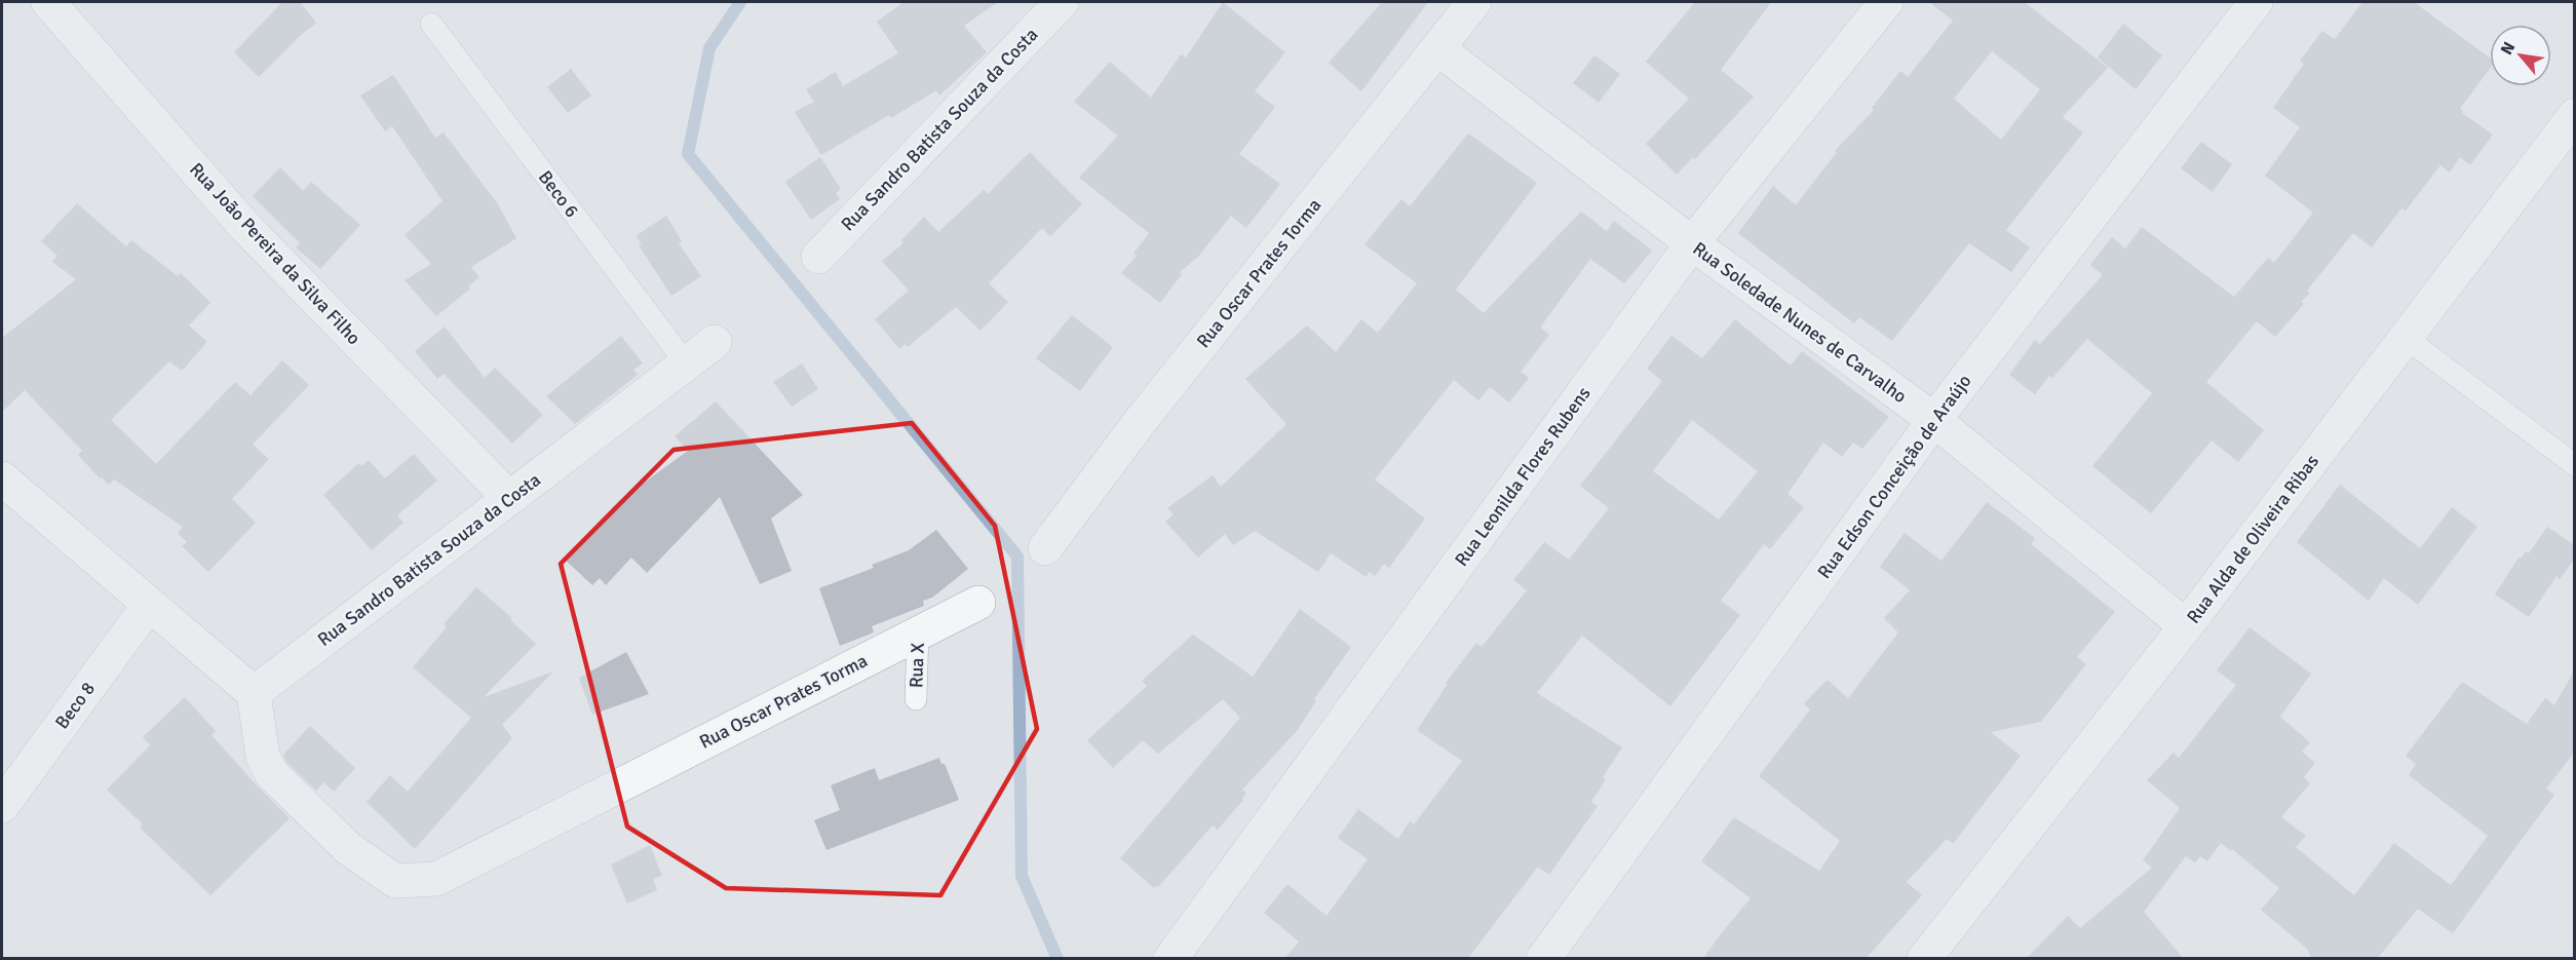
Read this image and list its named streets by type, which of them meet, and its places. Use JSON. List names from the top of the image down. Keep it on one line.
{"streets":{"street":["Rua Sandro Batista Souza da Costa","Rua João Pereira da Silva Filho","Rua Oscar Prates Torma","Rua Soledade Nunes de Carvalho","Rua Leonilda Flores Rubens","Rua Edson Conceição de Araújo","Rua Alda de Oliveira Ribas","Beco 8"],"lane":["Beco 6","Rua X"]},"crossings":[["Rua Sandro Batista Souza da Costa","Beco 6"],["Rua Sandro Batista Souza da Costa","Rua João Pereira da Silva Filho"],["Rua Sandro Batista Souza da Costa","Rua Oscar Prates Torma"],["Rua Oscar Prates Torma","Rua Soledade Nunes de Carvalho"],["Rua Oscar Prates Torma","Rua X"],["Rua Soledade Nunes de Carvalho","Rua Leonilda Flores Rubens"],["Rua Soledade Nunes de Carvalho","Rua Edson Conceição de Araújo"],["Rua Soledade Nunes de Carvalho","Rua Alda de Oliveira Ribas"]],"north":"top left"}
